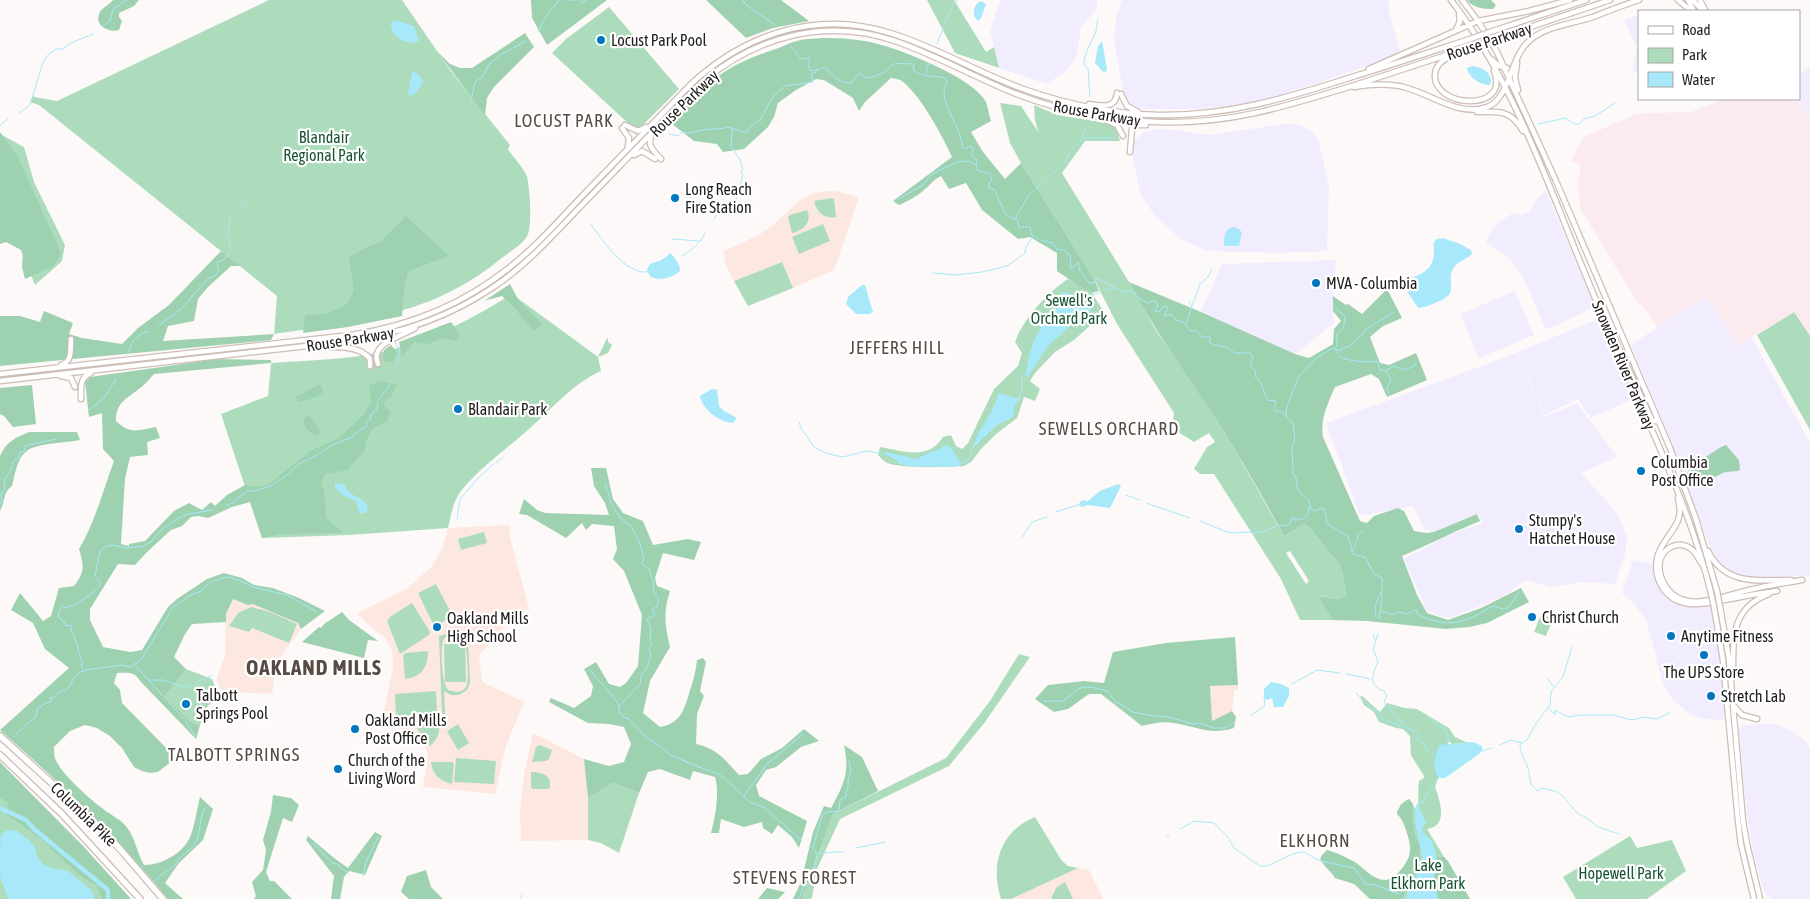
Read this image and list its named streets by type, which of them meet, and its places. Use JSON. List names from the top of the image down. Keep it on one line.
{"streets":{"highway":["Columbia Pike"],"main road":["Rouse Parkway","Snowden River Parkway"]},"districts":["LOCUST PARK","JEFFERS HILL","SEWELLS ORCHARD","OAKLAND MILLS","TALBOTT SPRINGS","ELKHORN","STEVENS FOREST"],"parks":["Blandair Regional Park","Sewell's Orchard Park","Lake Elkhorn Park","Hopewell Park"],"places":["Locust Park Pool","Long Reach Fire Station","MVA - Columbia","Blandair Park","Columbia Post Office","Stumpy's Hatchet House","Christ Church","Oakland Mills High School","Anytime Fitness","The UPS Store","Stretch Lab","Talbott Springs Pool","Oakland Mills Post Office","Church of the Living Word"],"legend":["Road","Park","Water"]}
